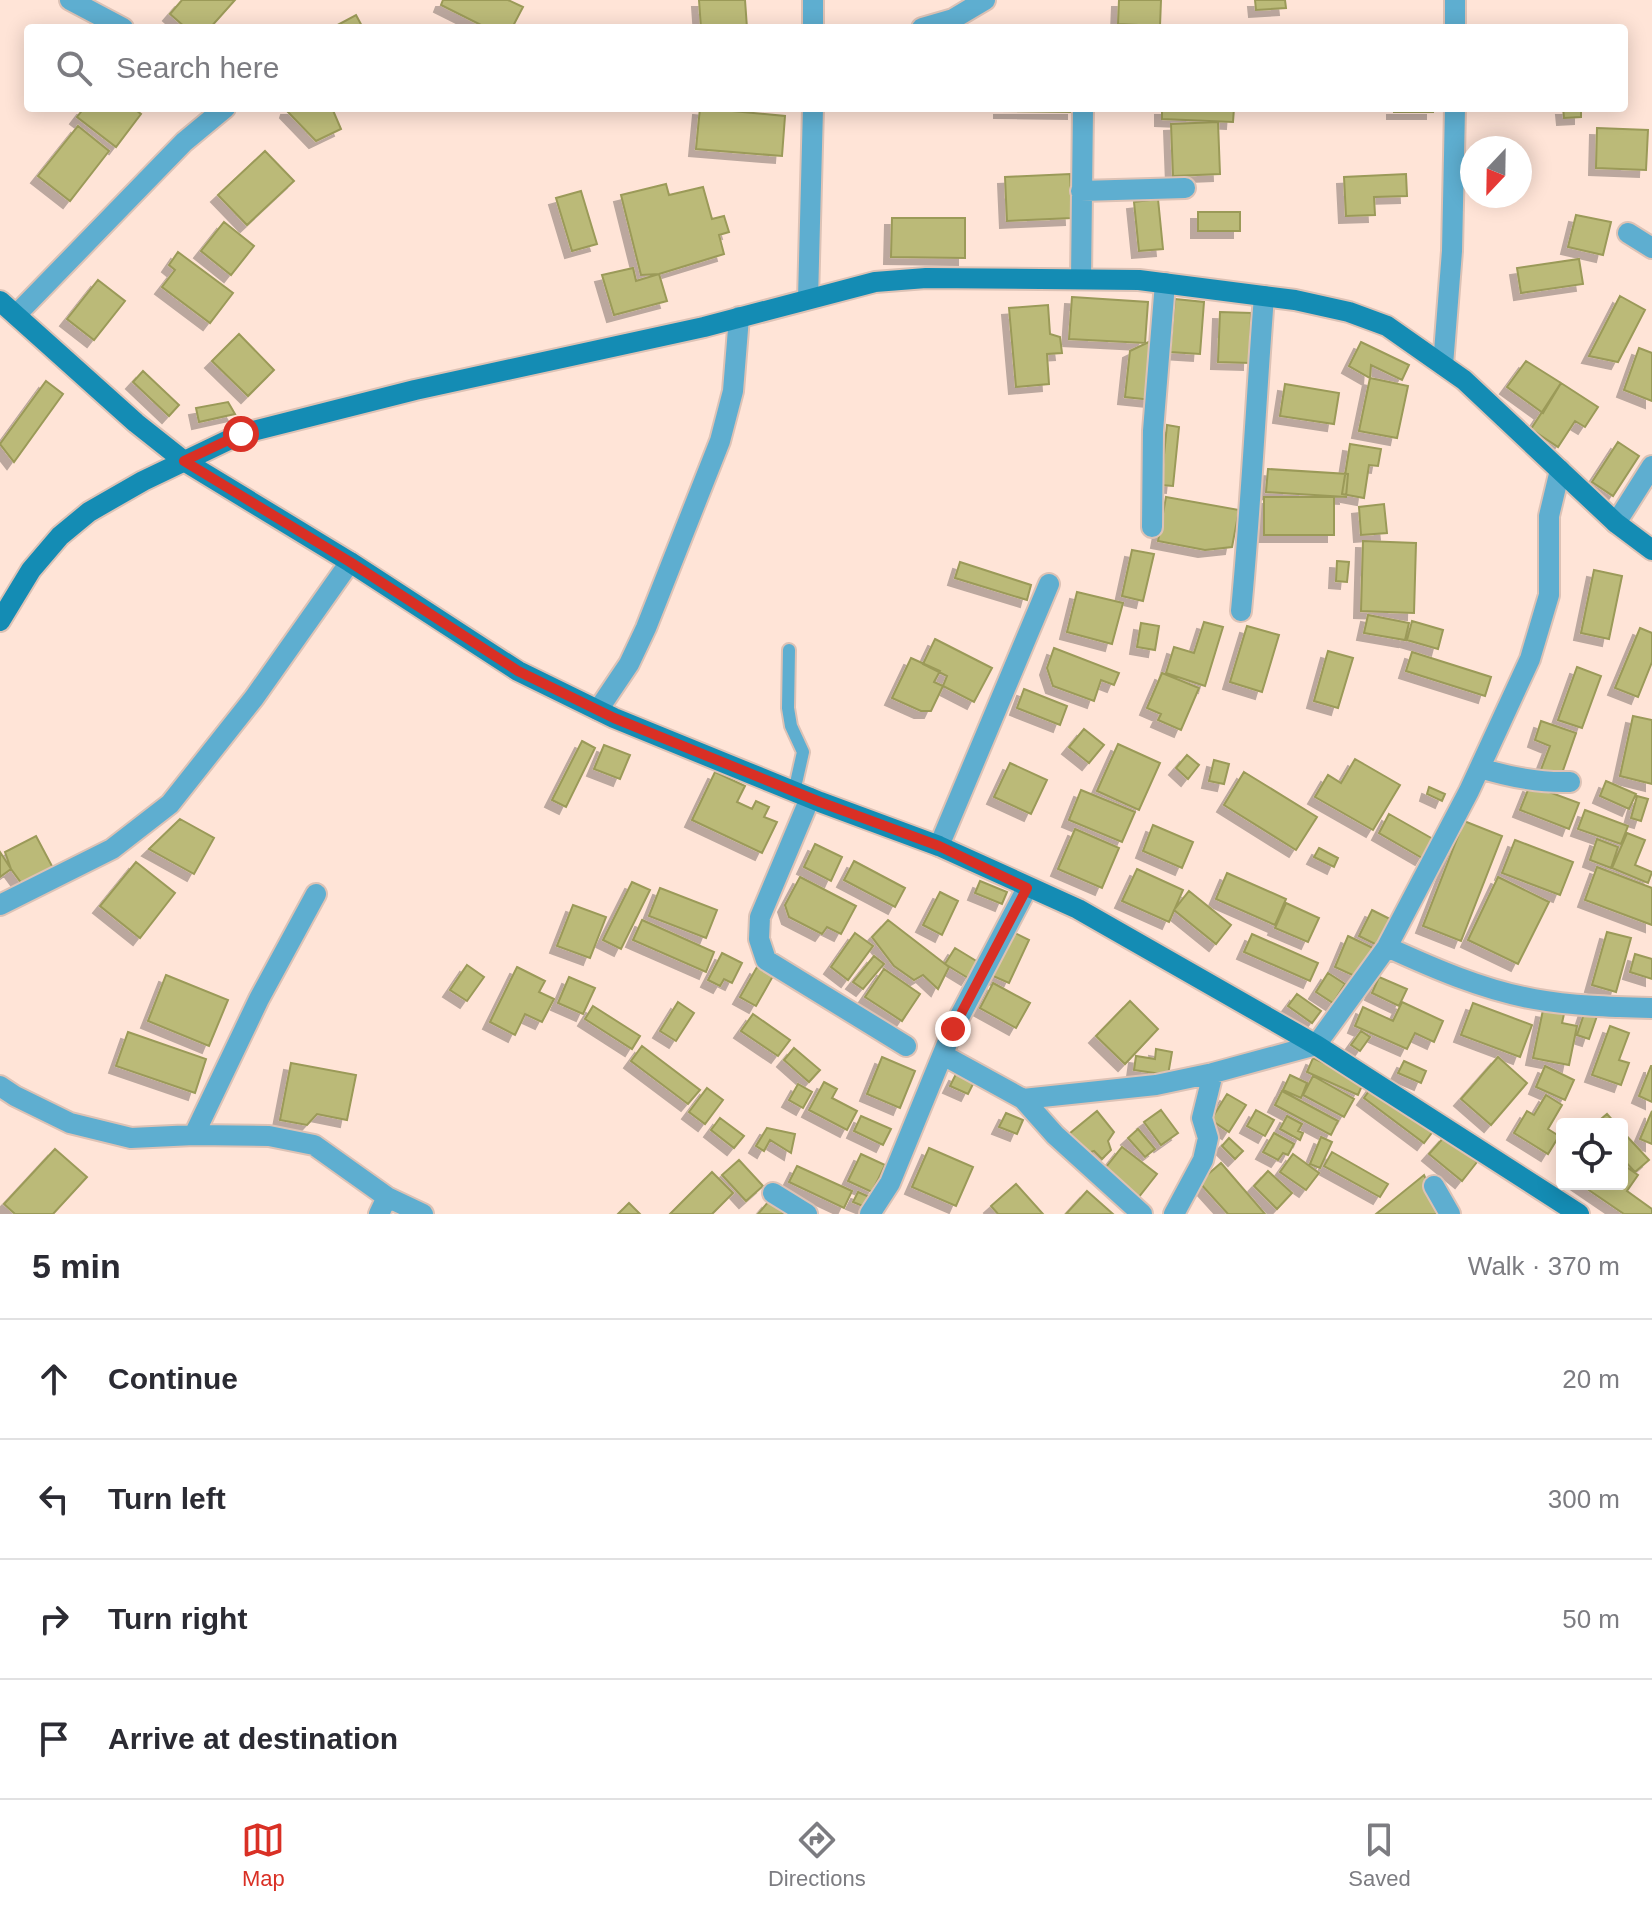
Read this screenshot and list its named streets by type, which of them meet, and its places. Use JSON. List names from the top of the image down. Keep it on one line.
{"north":"bottom","page":{"search":"Search here","heading":["5 min","Walk · 370 m"],"list":[["Continue","20 m"],["Turn left","300 m"],["Turn right","50 m"],"Arrive at destination"],"nav":["Map","Directions","Saved"]}}
